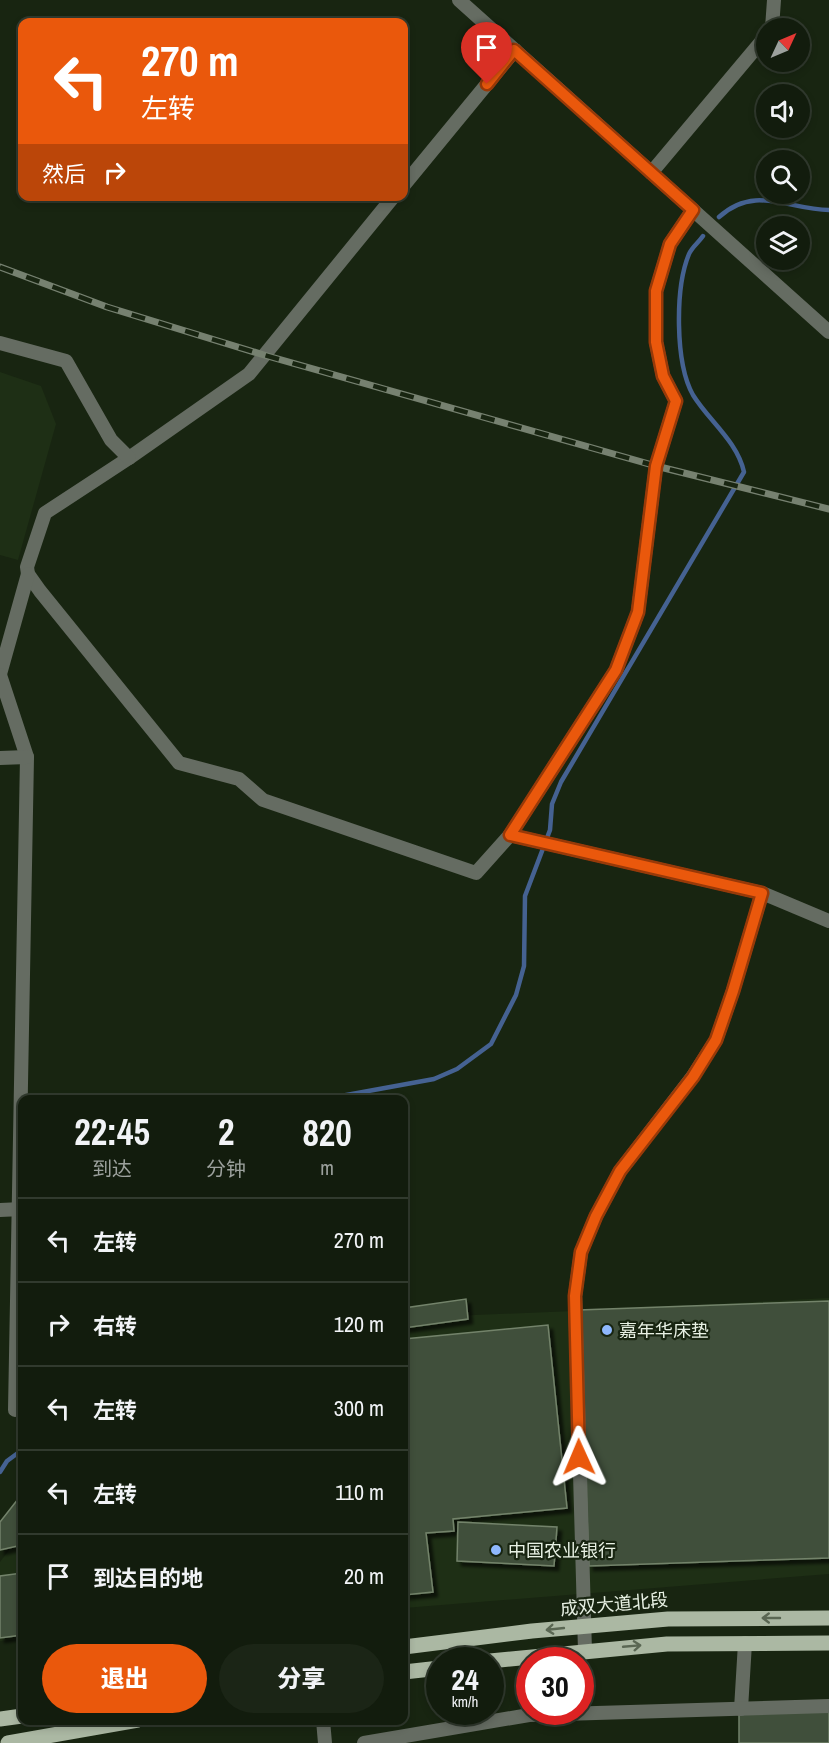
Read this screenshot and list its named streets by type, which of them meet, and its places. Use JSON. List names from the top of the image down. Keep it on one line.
{"streets":{"main road":["成双大道北段"]},"places":["嘉年华床垫","中国农业银行"],"north":"top right","page":{"turn":["270 m","左转"],"then":"然后","eta":["22:45","到达","2","分钟","820","m"],"list":[{"name":"左转","value":"270 m"},{"name":"右转","value":"120 m"},{"name":"左转","value":"300 m"},{"name":"左转","value":"110 m"},{"name":"到达目的地","value":"20 m"}],"buttons":["退出","分享"],"speed":"24 km/h","limit":"30"}}
